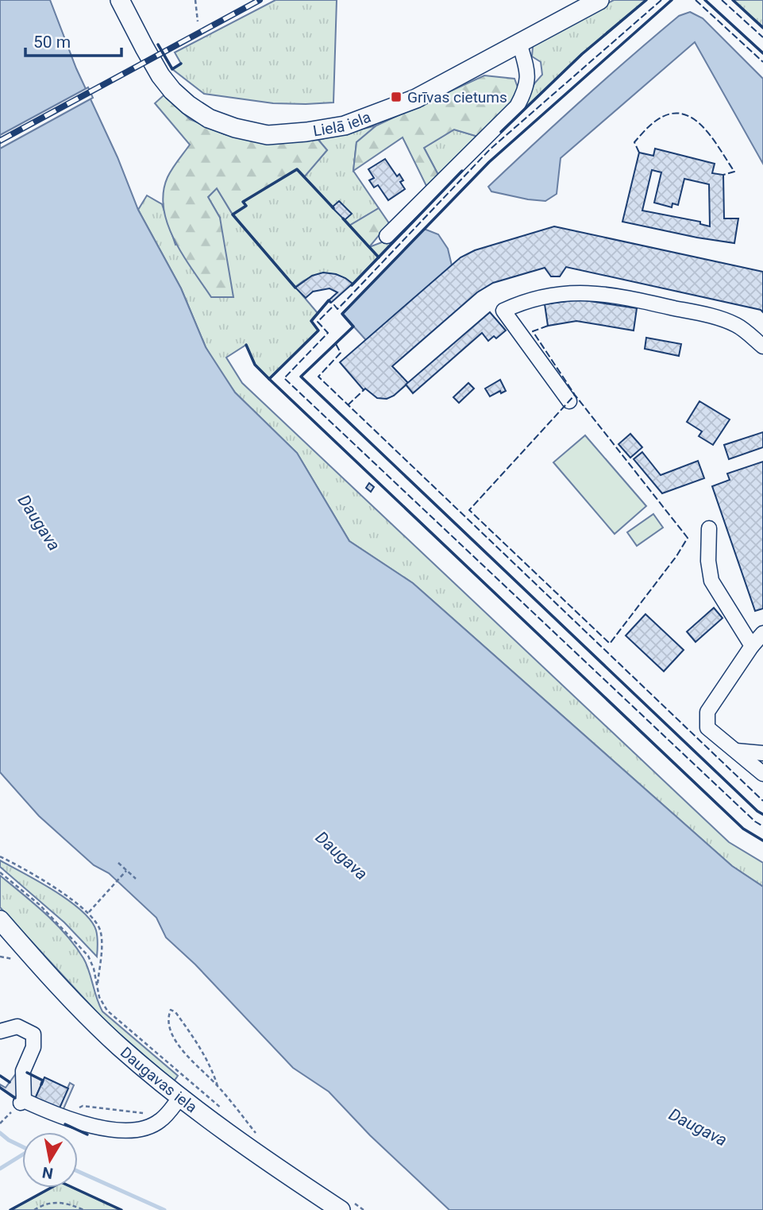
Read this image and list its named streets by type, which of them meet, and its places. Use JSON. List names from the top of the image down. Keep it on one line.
{"streets":{"main road":["Lielā iela","Daugavas iela"]},"water":["Daugava"],"places":{"transit":["Grīvas cietums"]},"scale_bar":"50 m","north":"bottom"}
